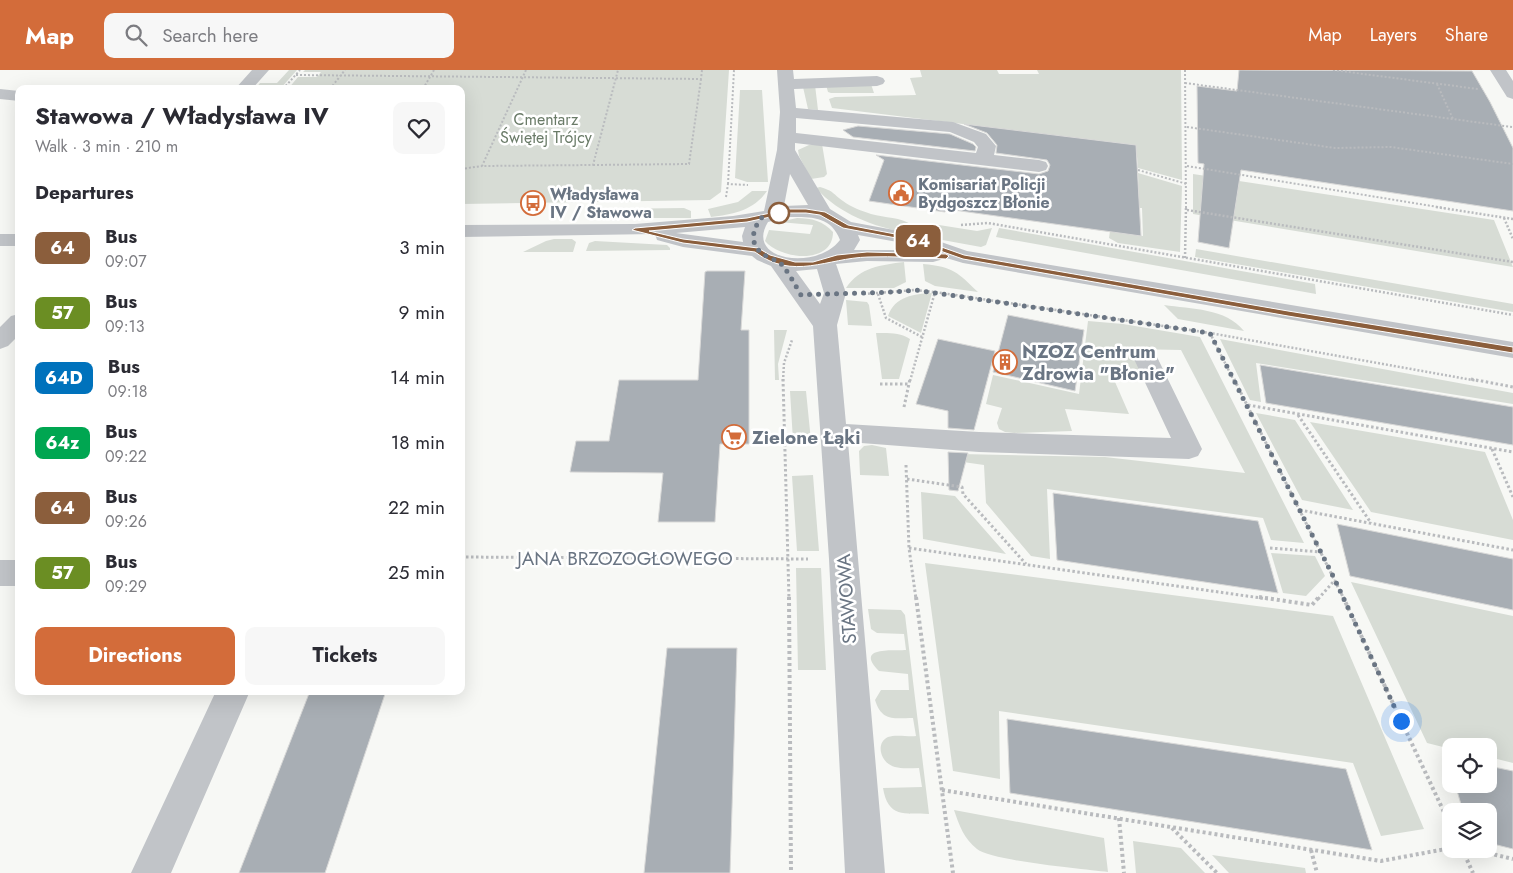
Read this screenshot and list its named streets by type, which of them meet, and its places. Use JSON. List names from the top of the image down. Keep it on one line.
{"streets":{"street":["STAWOWA"],"path":["JANA BRZOZOGŁOWEGO"]},"parks":["Cmentarz Świętej Trójcy"],"places":{"public building":["Komisariat Policji Bydgoszcz Błonie"],"bus stop":["Władysława IV / Stawowa"],"building":["NZOZ Centrum Zdrowia \"Błonie\""],"supermarket":["Zielone Łąki"]},"lines":["bus line 64"],"page":{"header":"Map","search":"Search here","nav":["Map","Layers","Share"],"on_map":"64","heading":[["Stawowa / Władysława IV","Walk · 3 min · 210 m"],"Departures"],"list":[{"mark":"64","name":"Bus","note":"09:07","value":"3 min"},{"mark":"57","name":"Bus","note":"09:13","value":"9 min"},{"mark":"64D","name":"Bus","note":"09:18","value":"14 min"},{"mark":"64z","name":"Bus","note":"09:22","value":"18 min"},{"mark":"64","name":"Bus","note":"09:26","value":"22 min"},{"mark":"57","name":"Bus","note":"09:29","value":"25 min"}],"buttons":["Directions","Tickets"]}}
